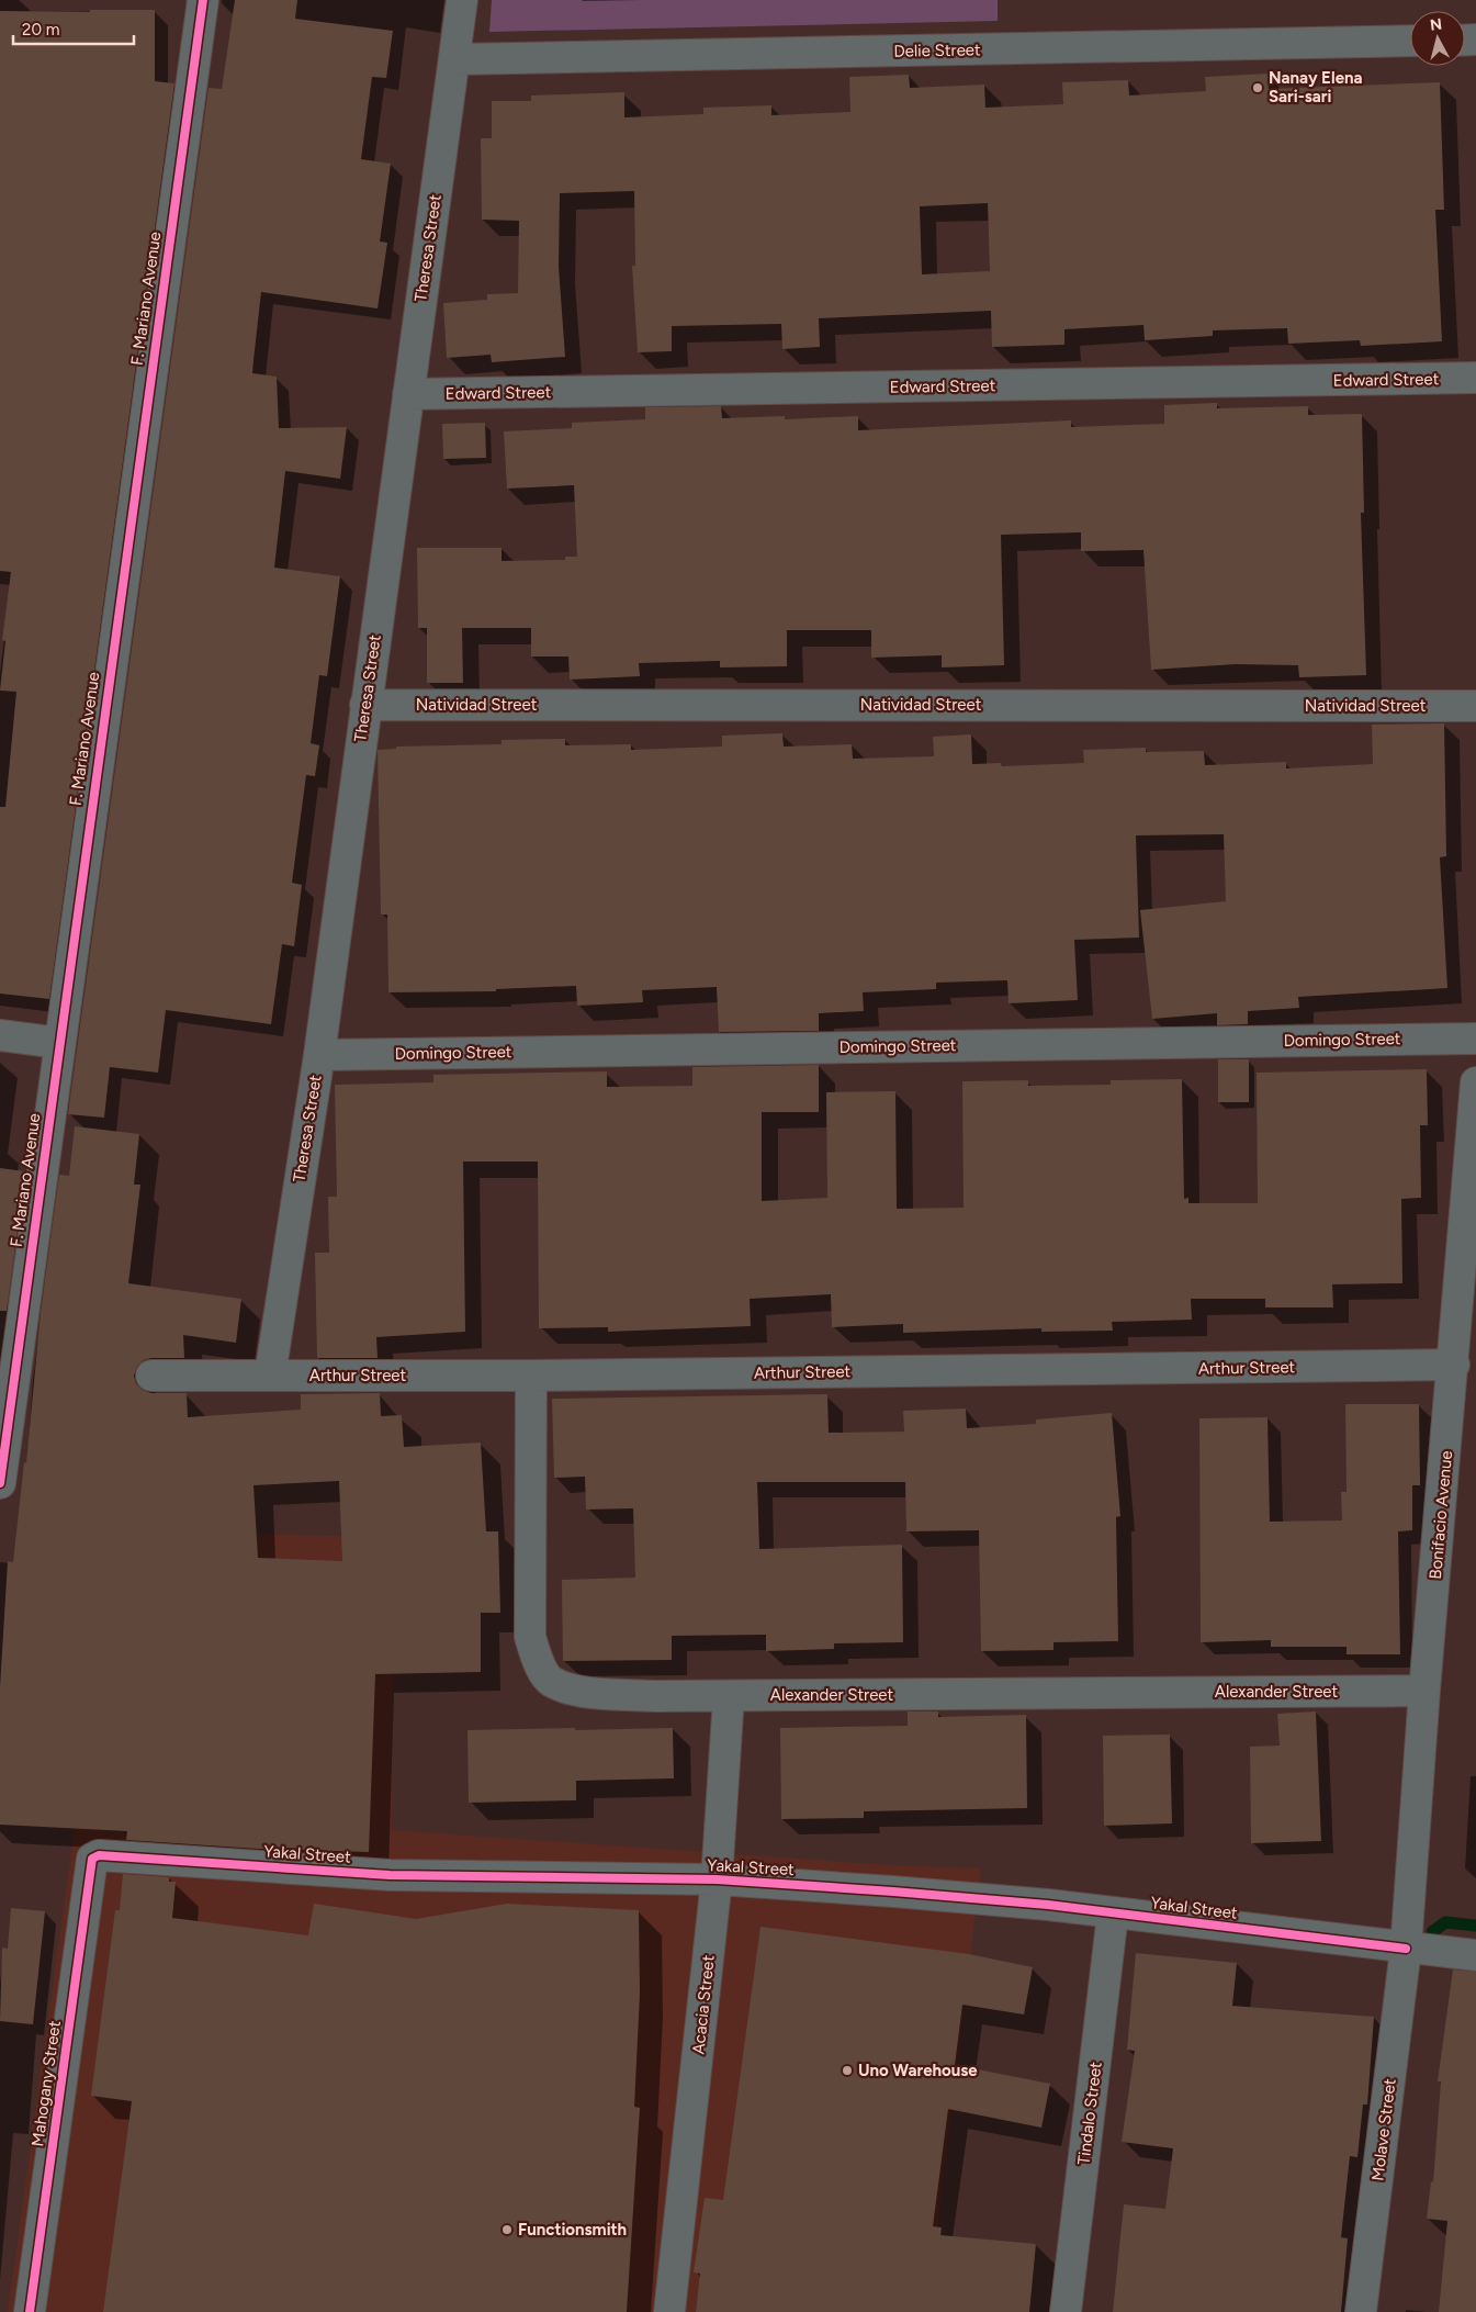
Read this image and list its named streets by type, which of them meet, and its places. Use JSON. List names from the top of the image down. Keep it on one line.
{"streets":{"street":["Delie Street","Theresa Street","F. Mariano Avenue","Edward Street","Natividad Street","Domingo Street","Arthur Street","Bonifacio Avenue","Alexander Street","Yakal Street","Acacia Street","Mahogany Street","Tindalo Street","Molave Street"]},"crossings":[["Delie Street","Theresa Street"],["Theresa Street","Edward Street"],["Theresa Street","Natividad Street"],["Theresa Street","Domingo Street"],["Theresa Street","Arthur Street"],["Arthur Street","Bonifacio Avenue"],["Arthur Street","Alexander Street"],["Bonifacio Avenue","Alexander Street"],["Bonifacio Avenue","Yakal Street"],["Bonifacio Avenue","Molave Street"],["Alexander Street","Acacia Street"],["Yakal Street","Acacia Street"],["Yakal Street","Mahogany Street"],["Yakal Street","Tindalo Street"],["Yakal Street","Molave Street"]],"places":["Nanay Elena Sari-sari","Uno Warehouse","Functionsmith"],"scale_bar":"20 m","north":"top"}
